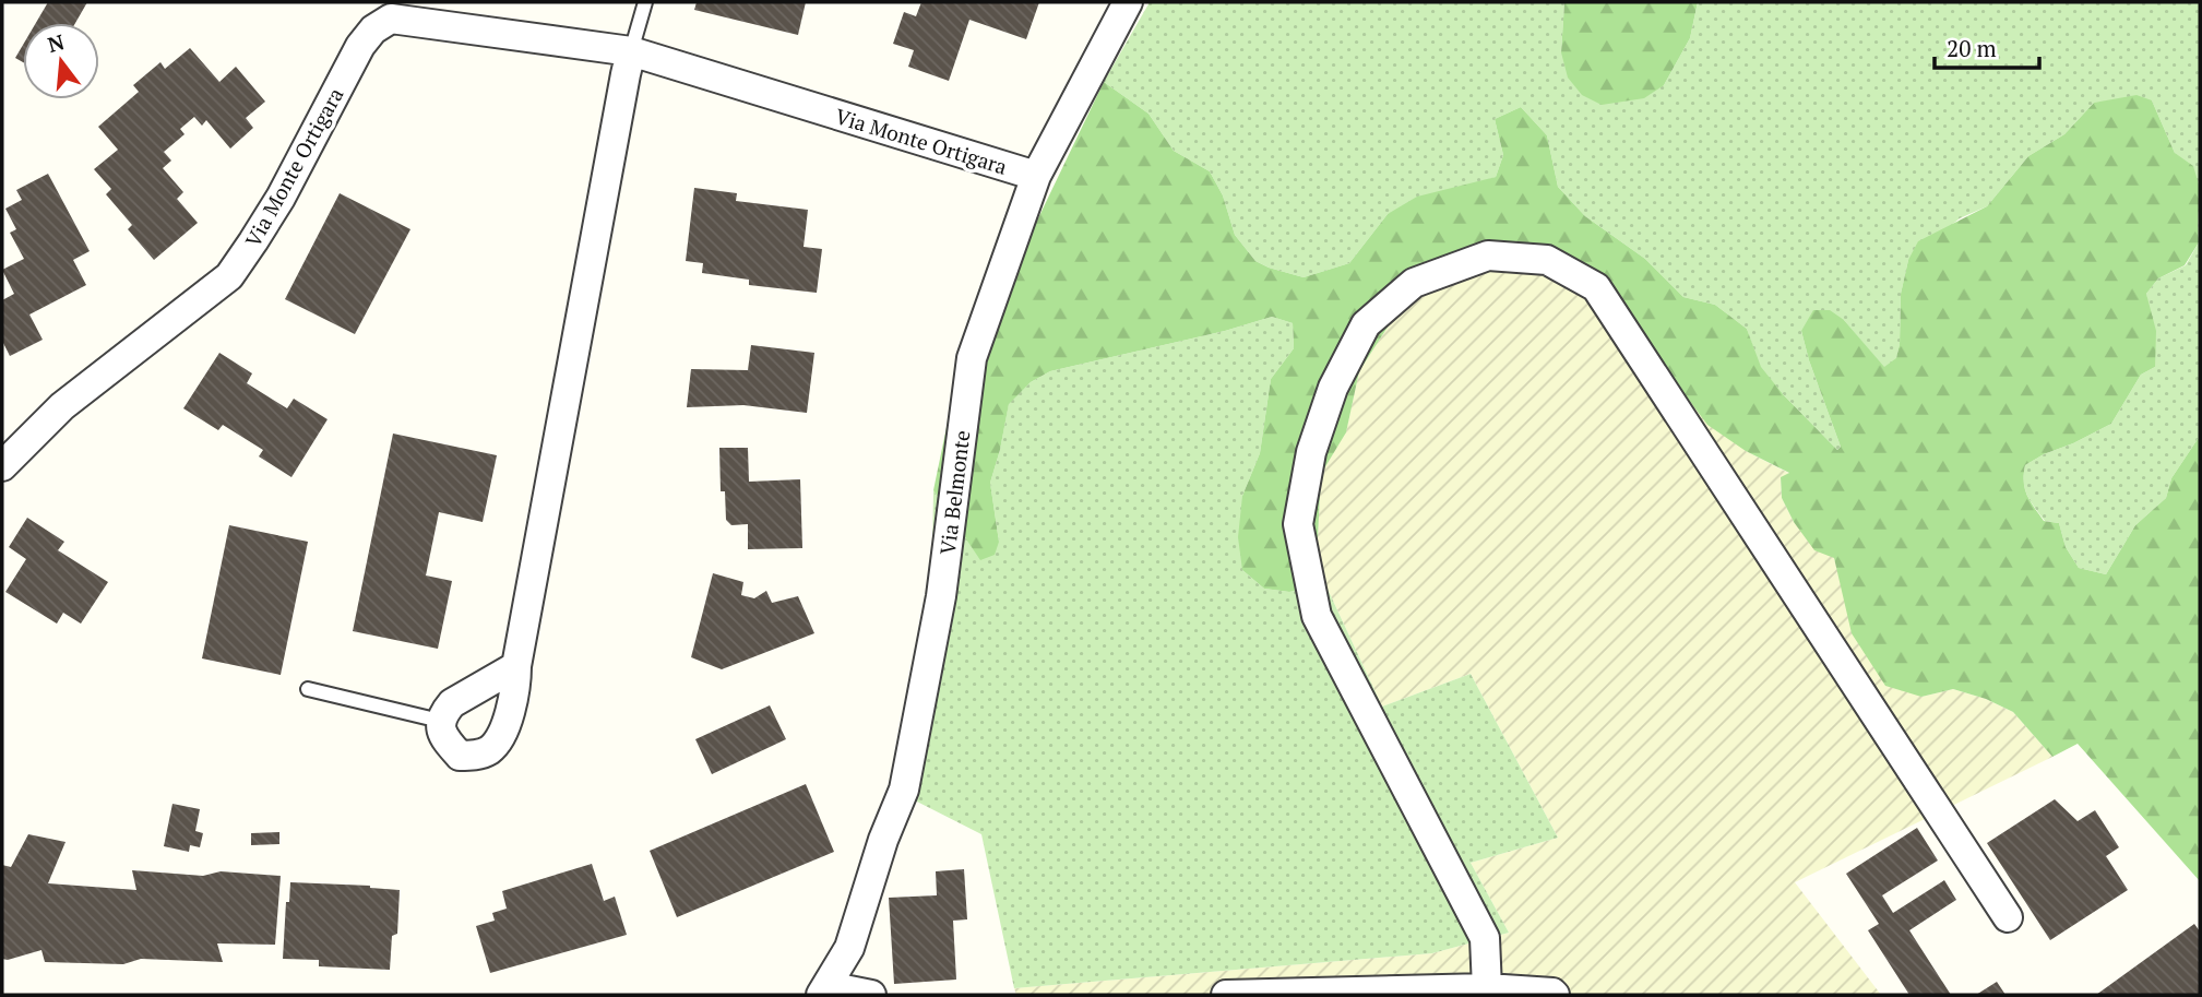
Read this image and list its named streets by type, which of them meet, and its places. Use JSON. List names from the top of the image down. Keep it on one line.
{"streets":{"street":["Via Monte Ortigara","Via Belmonte"]},"crossings":[["Via Monte Ortigara","Via Belmonte"]],"scale_bar":"20 m","north":"top"}
